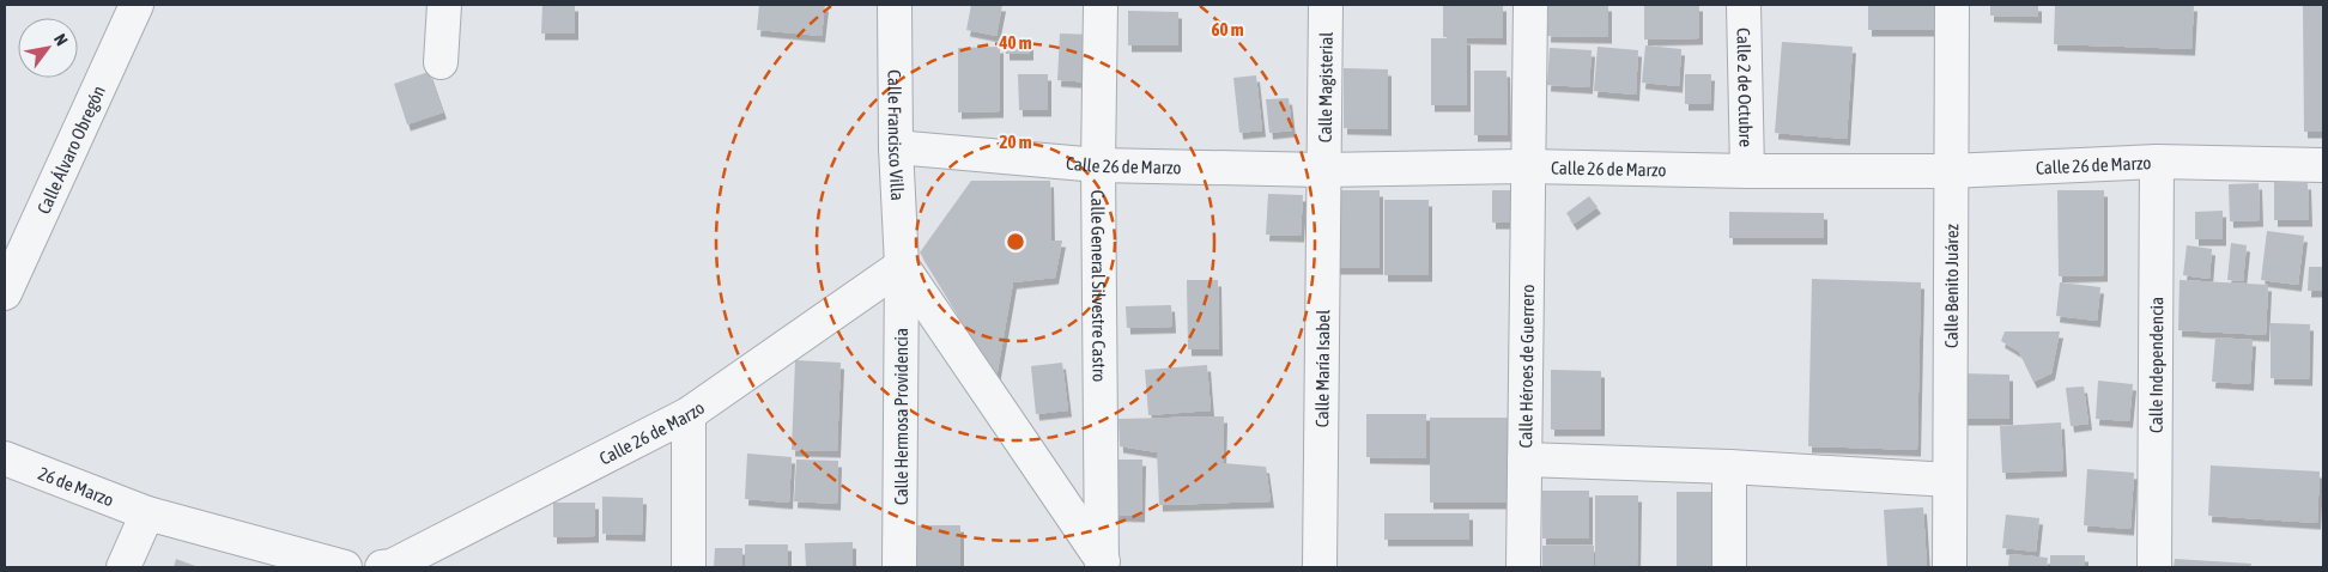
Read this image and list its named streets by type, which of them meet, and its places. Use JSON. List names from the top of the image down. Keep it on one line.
{"streets":{"street":["Calle Magisterial","Calle 2 de Octubre","Calle Francisco Villa","Calle Álvaro Obregón","Calle 26 de Marzo","Calle General Silvestre Castro","Calle Benito Juárez","Calle Independencia","Calle Héroes de Guerrero","Calle María Isabel","Calle Hermosa Providencia","26 de Marzo"]},"crossings":[["Calle Magisterial","Calle 26 de Marzo"],["Calle Magisterial","Calle María Isabel"],["Calle 2 de Octubre","Calle 26 de Marzo"],["Calle Francisco Villa","Calle 26 de Marzo"],["Calle Francisco Villa","Calle Hermosa Providencia"],["Calle 26 de Marzo","Calle General Silvestre Castro"],["Calle 26 de Marzo","Calle Benito Juárez"],["Calle 26 de Marzo","Calle Independencia"],["Calle 26 de Marzo","Calle Héroes de Guerrero"],["Calle 26 de Marzo","Calle María Isabel"],["Calle 26 de Marzo","Calle Hermosa Providencia"]],"north":"top right","rings":["60 m","40 m","20 m"]}
